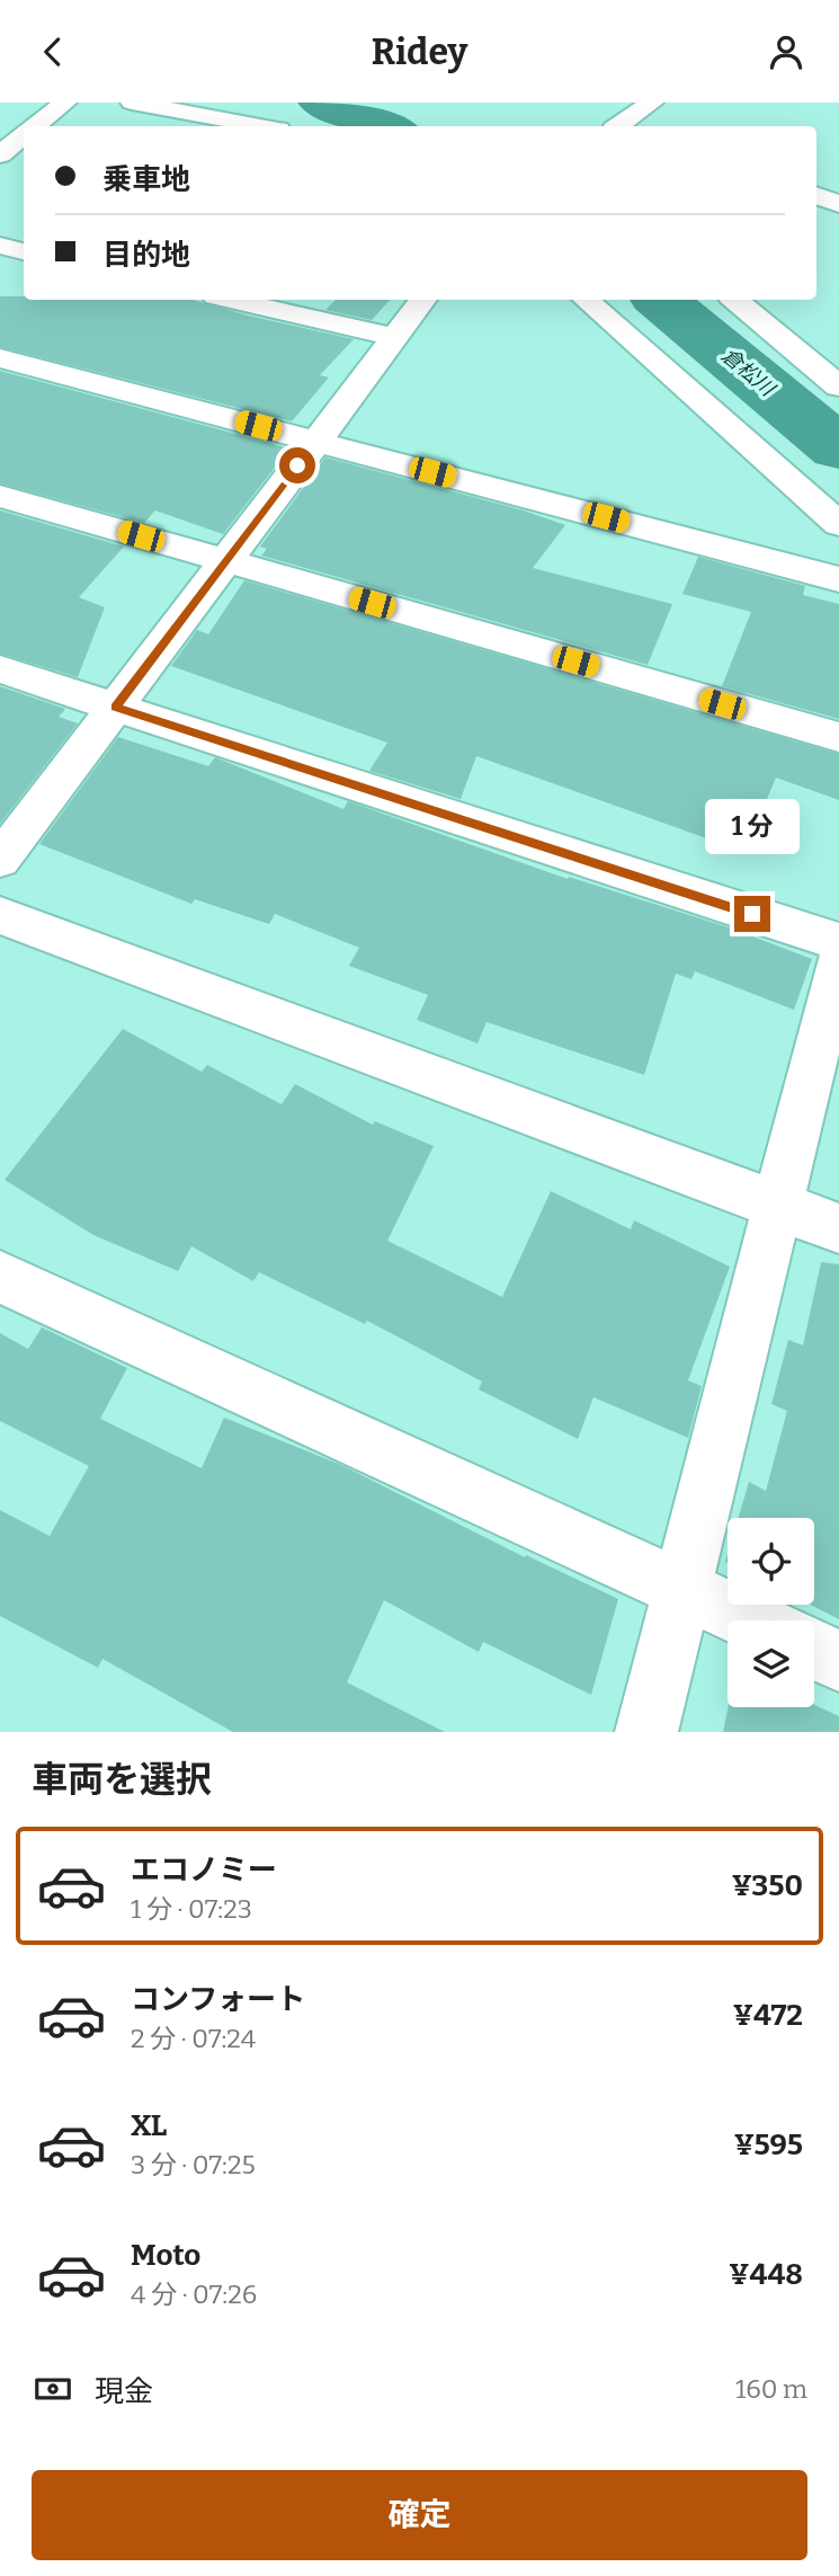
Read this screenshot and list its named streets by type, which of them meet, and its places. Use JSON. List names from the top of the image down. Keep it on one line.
{"water":["倉松川"],"page":{"header":"Ridey","banner":["乗車地","目的地"],"bubble":"1 分","heading":"車両を選択","list":[{"name":"エコノミー","note":"1 分 · 07:23","value":"¥350"},{"name":"コンフォート","note":"2 分 · 07:24","value":"¥472"},{"name":"XL","note":"3 分 · 07:25","value":"¥595"},{"name":"Moto","note":"4 分 · 07:26","value":"¥448"}],"pay":["現金","160 m"],"buttons":"確定"}}
